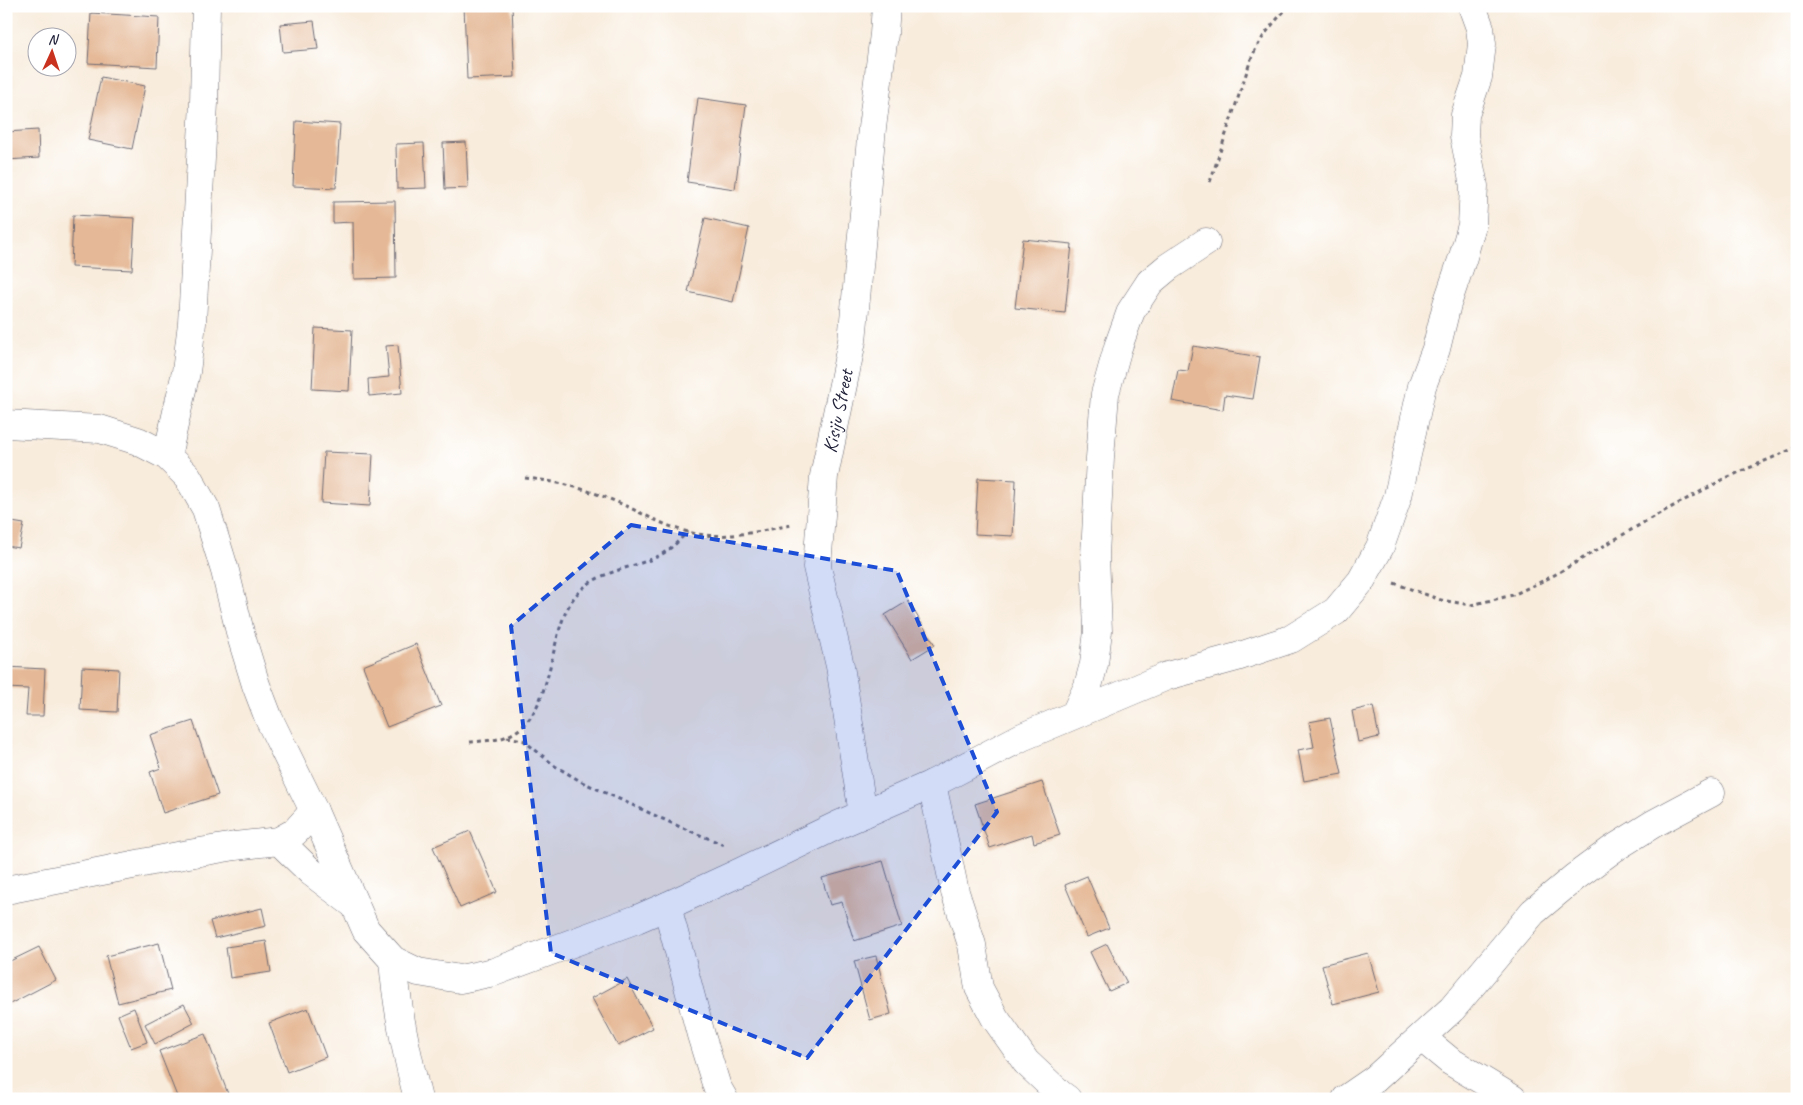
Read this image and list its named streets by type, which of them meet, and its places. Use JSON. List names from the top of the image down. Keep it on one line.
{"streets":{"street":["Kisiju Street"]},"north":"top"}
